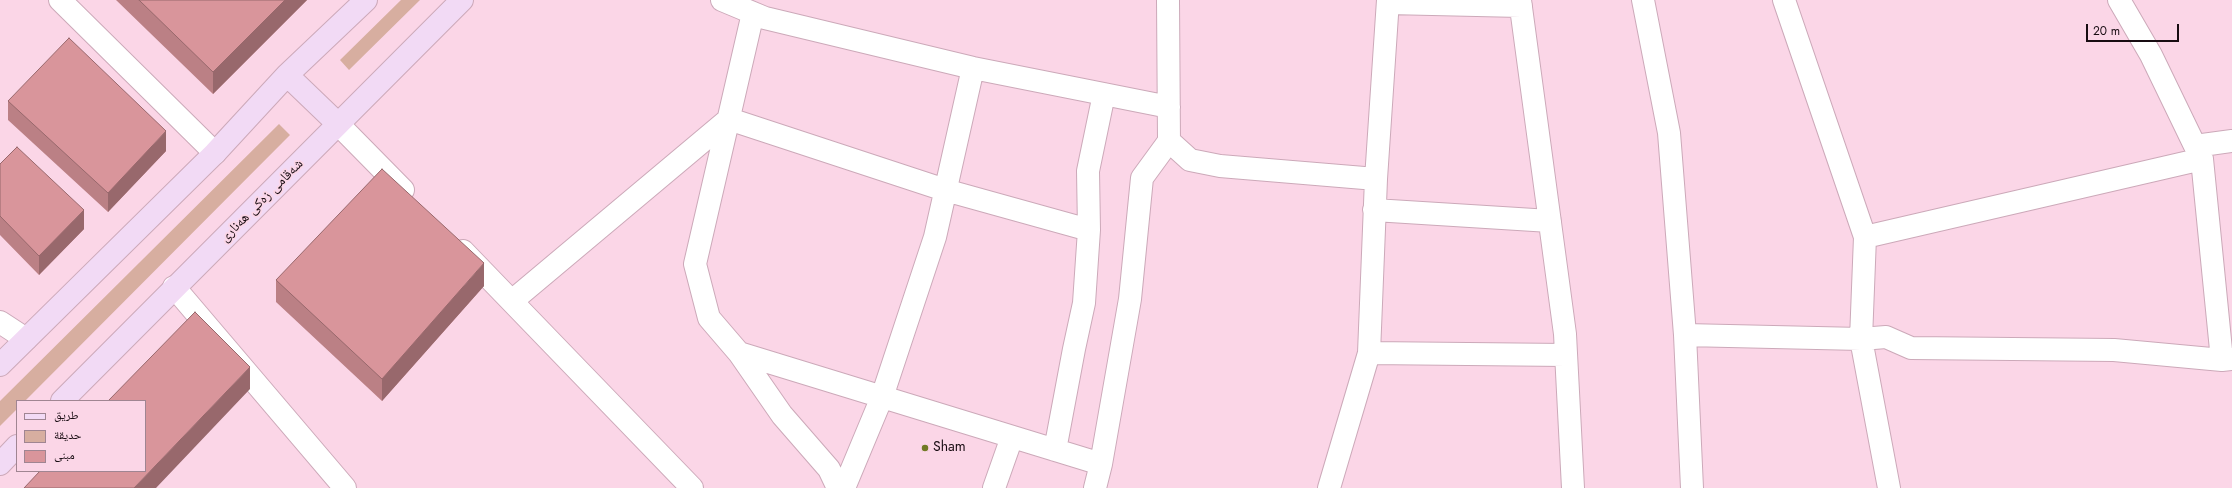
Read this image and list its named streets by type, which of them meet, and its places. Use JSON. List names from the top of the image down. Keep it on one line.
{"streets":{"main road":["شەقامی زەکی هەناری"]},"places":["Sham"],"legend":["طريق","حديقة","مبنى"],"scale_bar":"20 m"}
